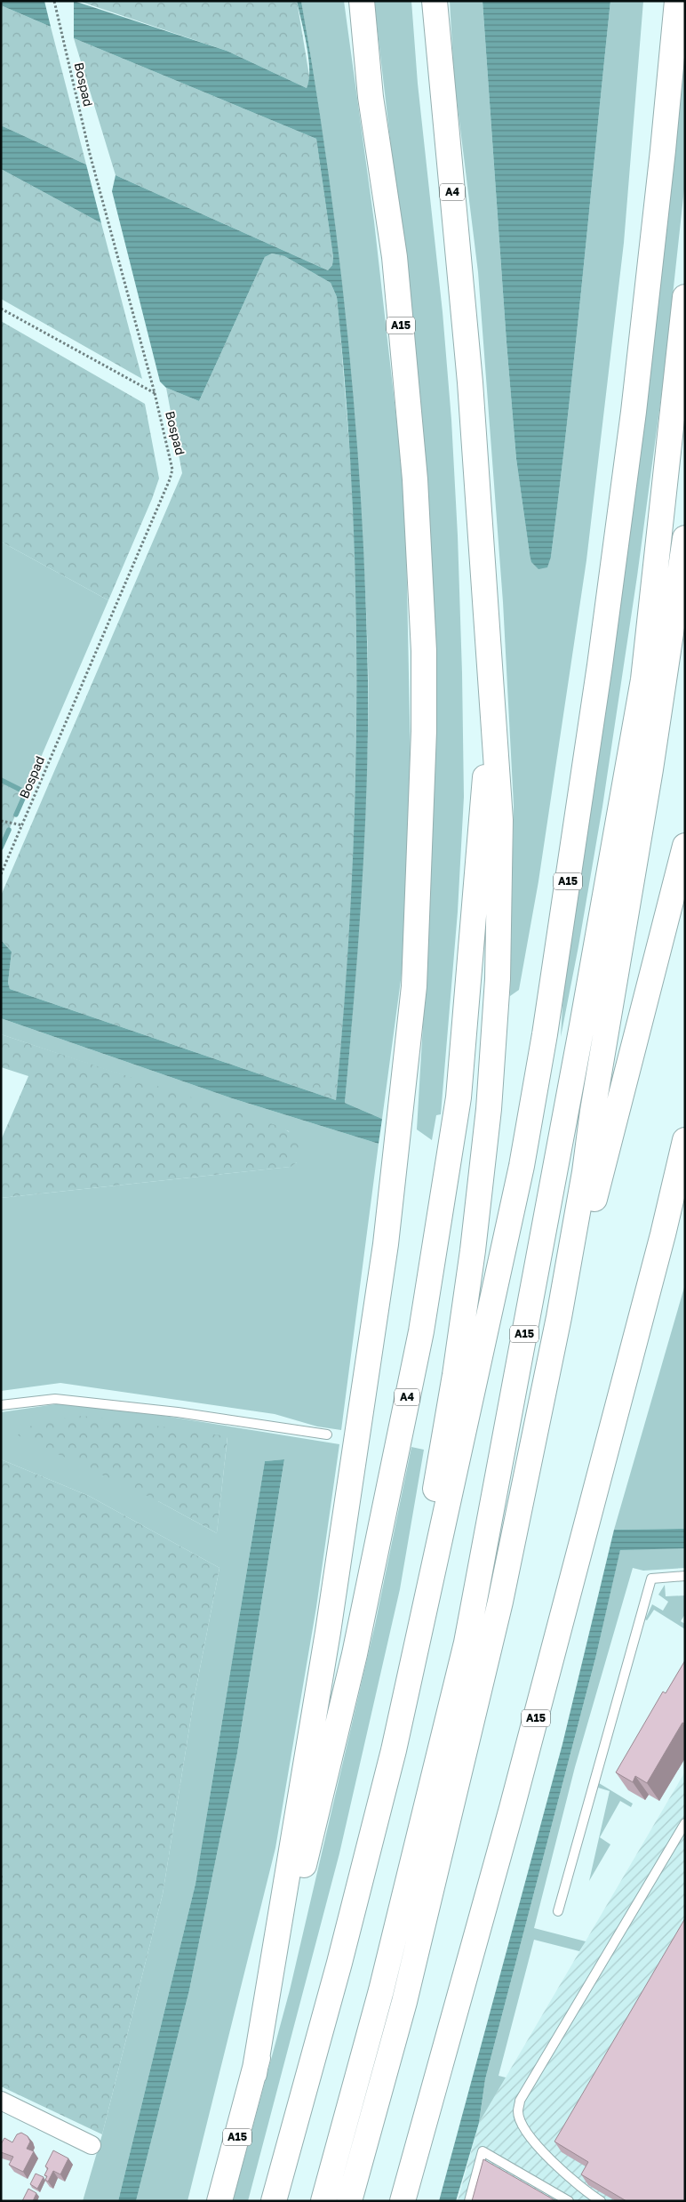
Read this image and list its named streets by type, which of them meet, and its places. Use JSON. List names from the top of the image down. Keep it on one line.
{"streets":{"highway":["A4","A15"],"path":["Bospad"]},"crossings":[["A4","A15"]]}
